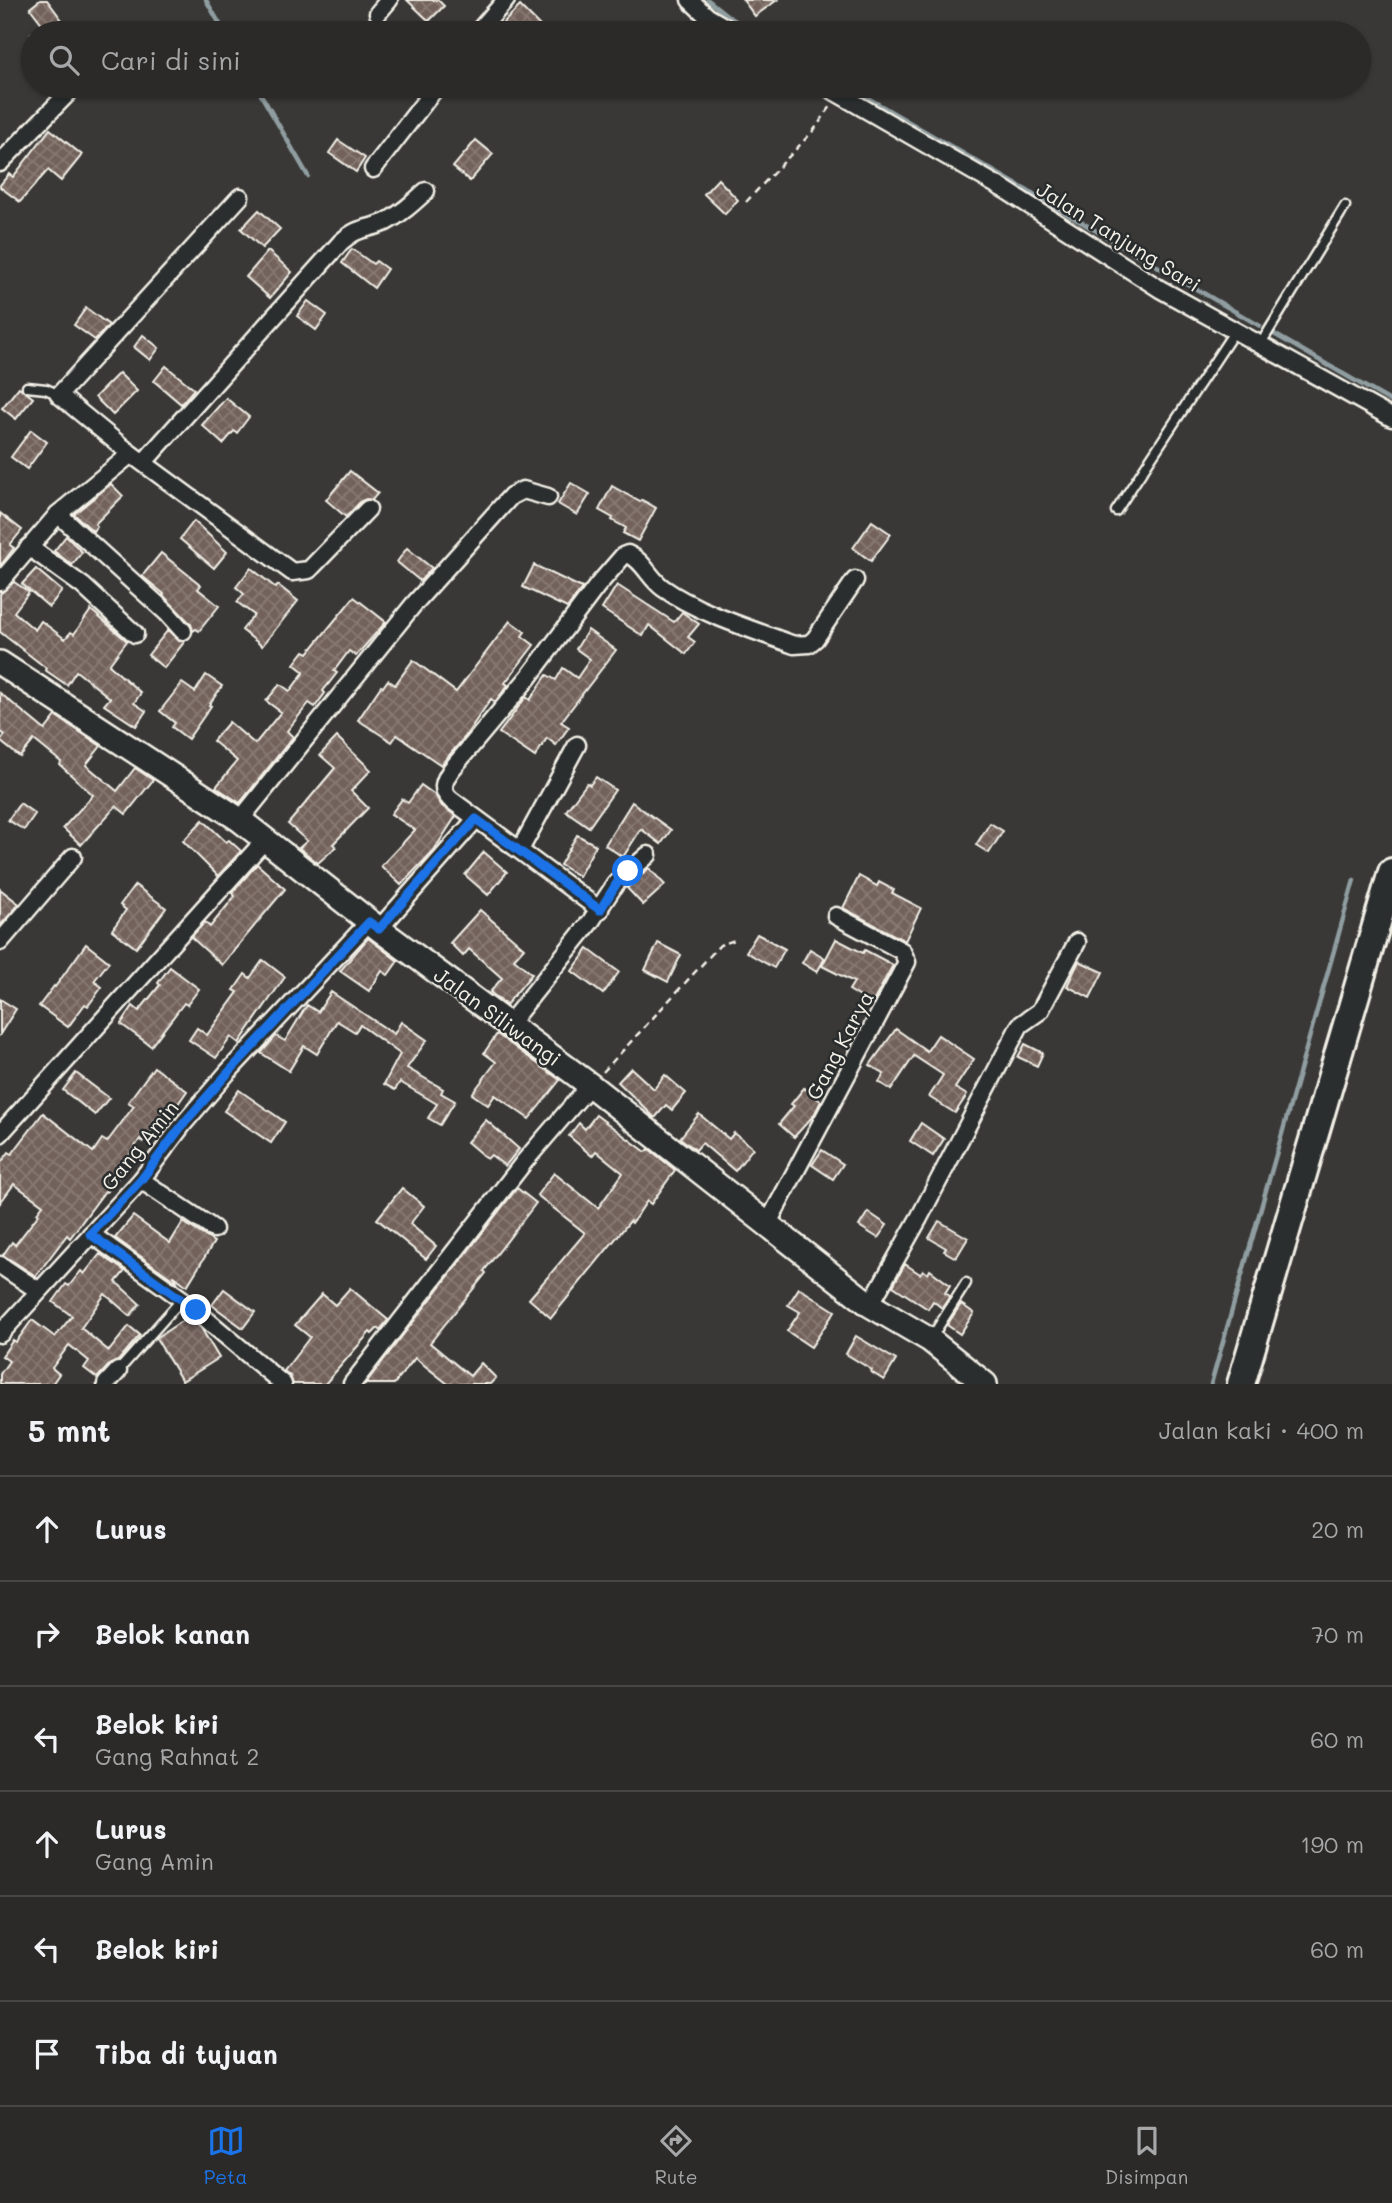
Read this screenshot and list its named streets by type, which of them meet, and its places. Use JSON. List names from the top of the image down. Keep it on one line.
{"streets":{"street":["Jalan Tanjung Sari","Jalan Siliwangi","Gang Karya","Gang Amin"]},"crossings":[["Jalan Siliwangi","Gang Karya"],["Jalan Siliwangi","Gang Amin"]],"page":{"search":"Cari di sini","heading":["5 mnt","Jalan kaki · 400 m"],"list":[["Lurus","20 m"],["Belok kanan","70 m"],["Belok kiri","Gang Rahnat 2","60 m"],["Lurus","Gang Amin","190 m"],["Belok kiri","60 m"],"Tiba di tujuan"],"nav":["Peta","Rute","Disimpan"]}}
